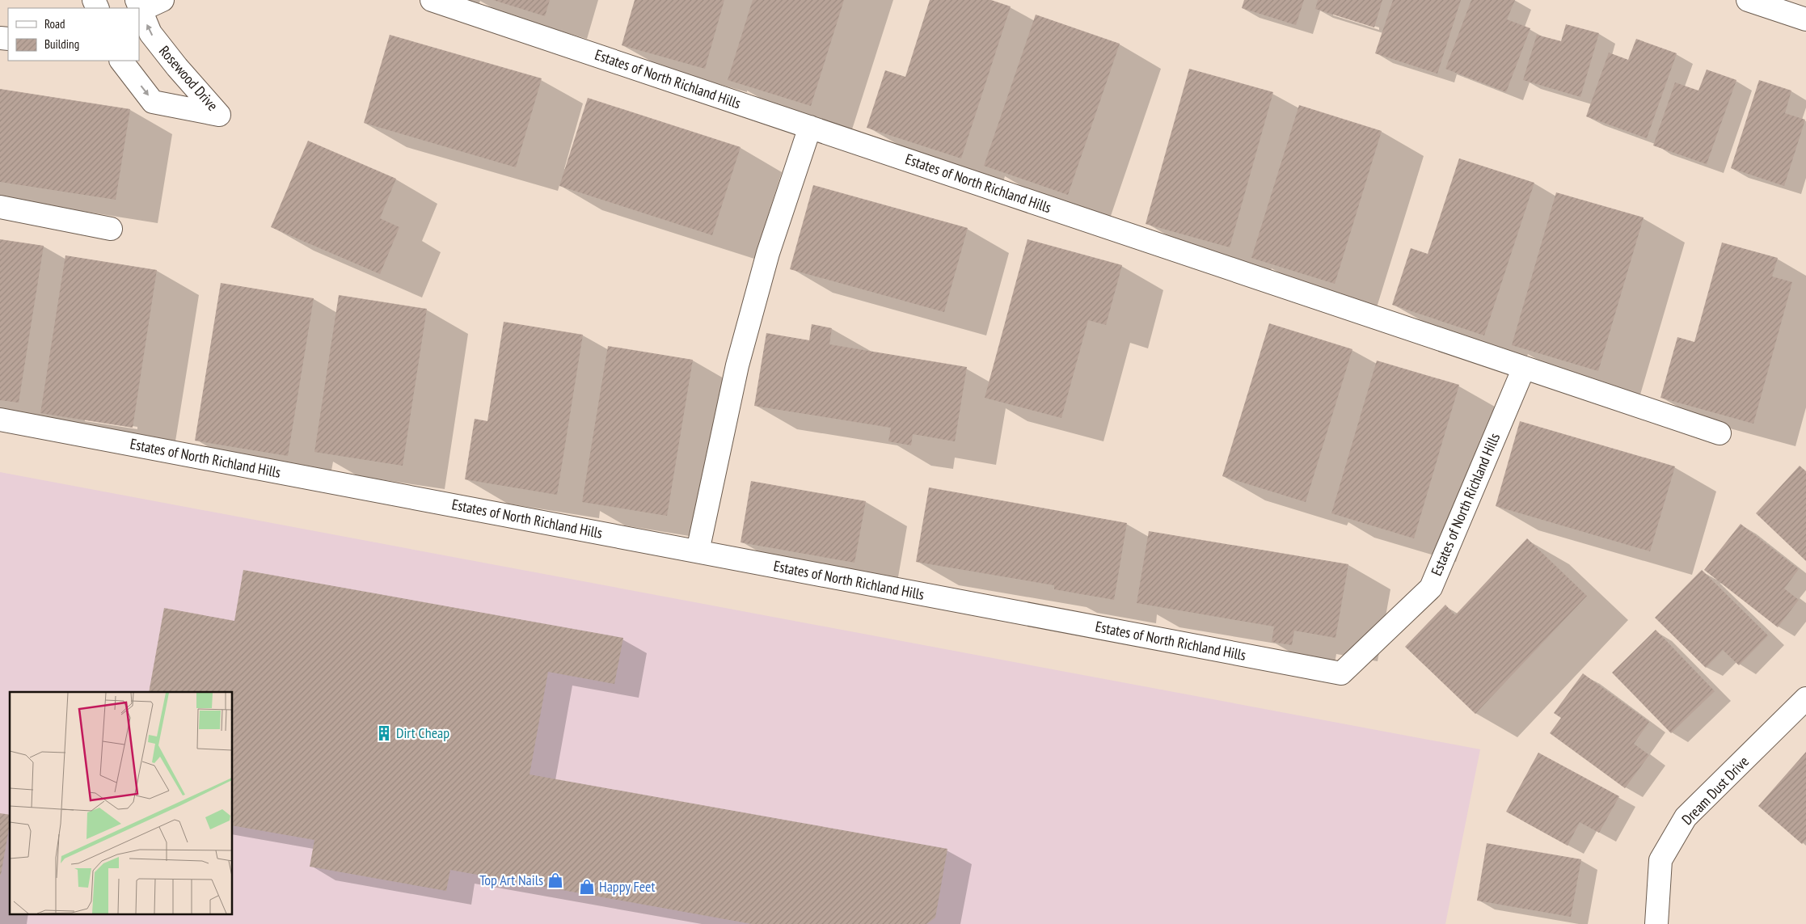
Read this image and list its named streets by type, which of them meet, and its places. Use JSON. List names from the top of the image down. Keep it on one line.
{"streets":{"street":["Rosewood Drive","Estates of North Richland Hills","Dream Dust Drive"]},"places":{"building":["Dirt Cheap"],"shop":["Top Art Nails","Happy Feet"]},"legend":["Road","Building"]}
